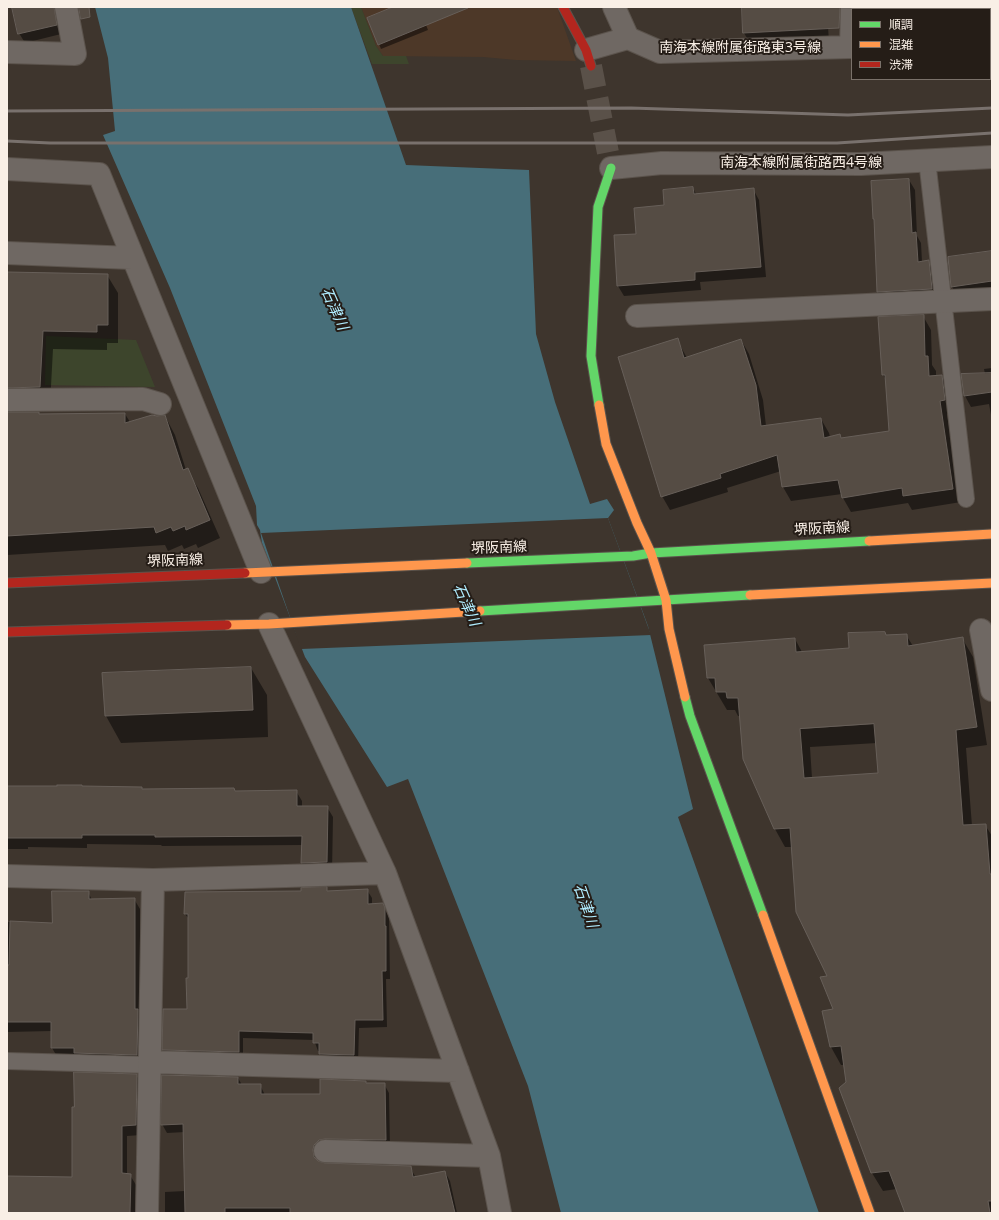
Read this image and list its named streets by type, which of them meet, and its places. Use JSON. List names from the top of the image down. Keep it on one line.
{"streets":{"main road":["堺阪南線"],"street":["南海本線附属街路東3号線","南海本線附属街路西4号線"]},"water":["石津川"],"legend":["順調","混雑","渋滞"]}
